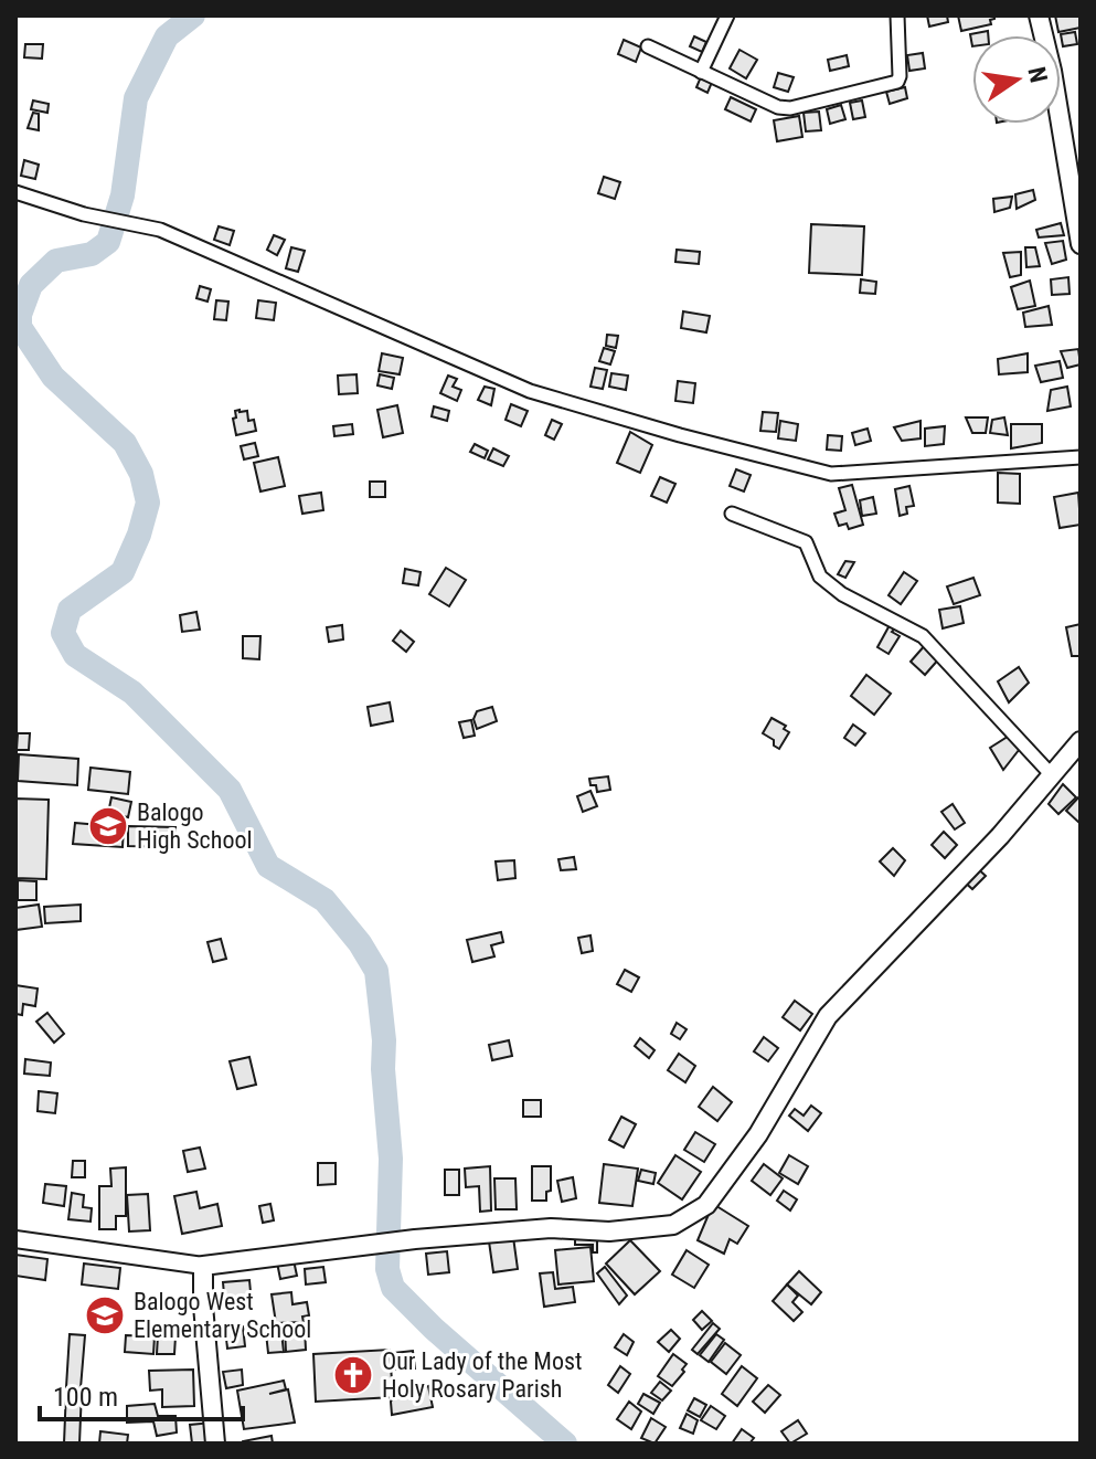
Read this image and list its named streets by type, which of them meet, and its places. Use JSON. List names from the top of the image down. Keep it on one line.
{"places":{"school or university":["Balogo High School","Balogo West Elementary School"],"church":["Our Lady of the Most Holy Rosary Parish"]},"scale_bar":"100 m","north":"right"}
